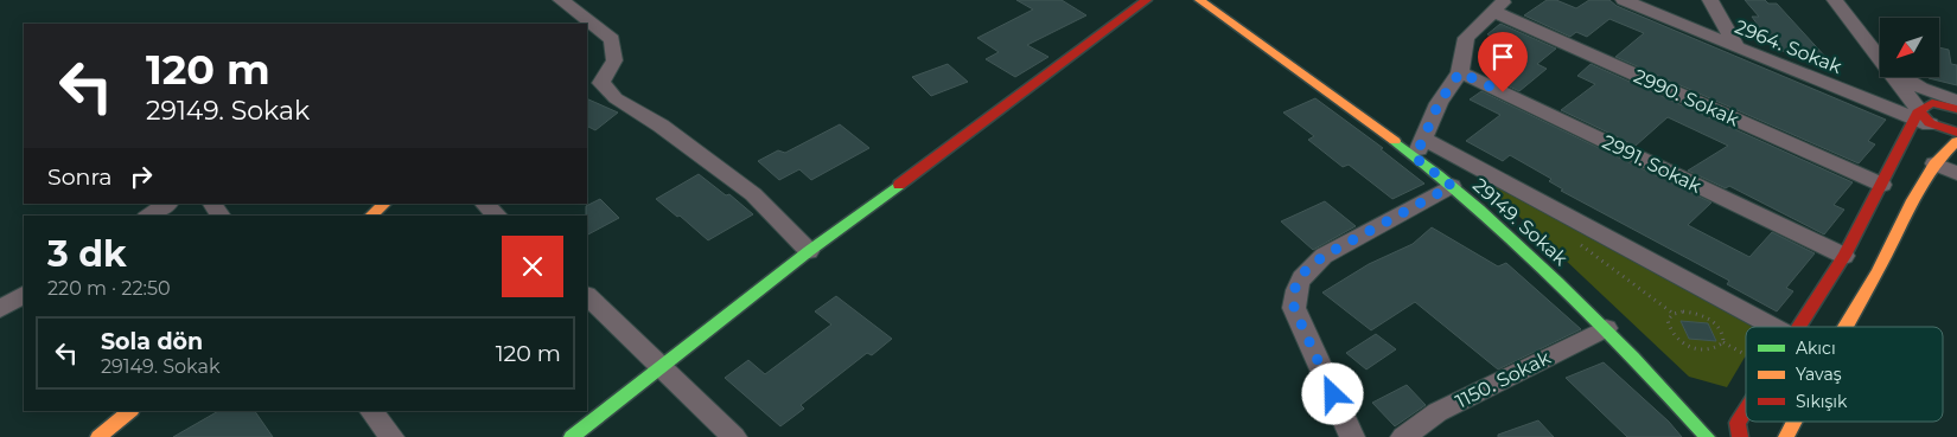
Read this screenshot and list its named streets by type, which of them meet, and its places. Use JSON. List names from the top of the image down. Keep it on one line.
{"streets":{"street":["2964. Sokak","2990. Sokak","2991. Sokak","29149. Sokak","1150. Sokak"]},"crossings":[["29149. Sokak","1150. Sokak"]],"legend":["Akıcı","Yavaş","Sıkışık"],"north":"bottom left","page":{"turn":["120 m","29149. Sokak"],"then":"Sonra","heading":["3 dk","220 m · 22:50"],"list":[{"name":"Sola dön","note":"29149. Sokak","value":"120 m"}]}}
